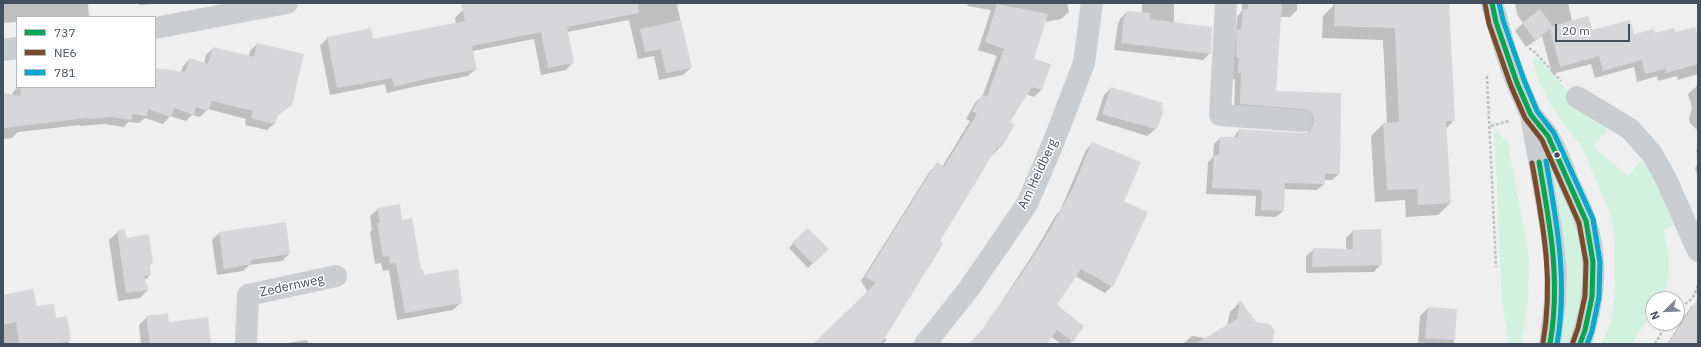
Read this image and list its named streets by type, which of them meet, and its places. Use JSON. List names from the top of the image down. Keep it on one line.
{"streets":{"street":["Am Heidberg","Zedernweg"]},"lines":["transit line 737","transit line 781","transit line NE6"],"legend":["737","NE6","781"],"scale_bar":"20 m","north":"bottom left"}
